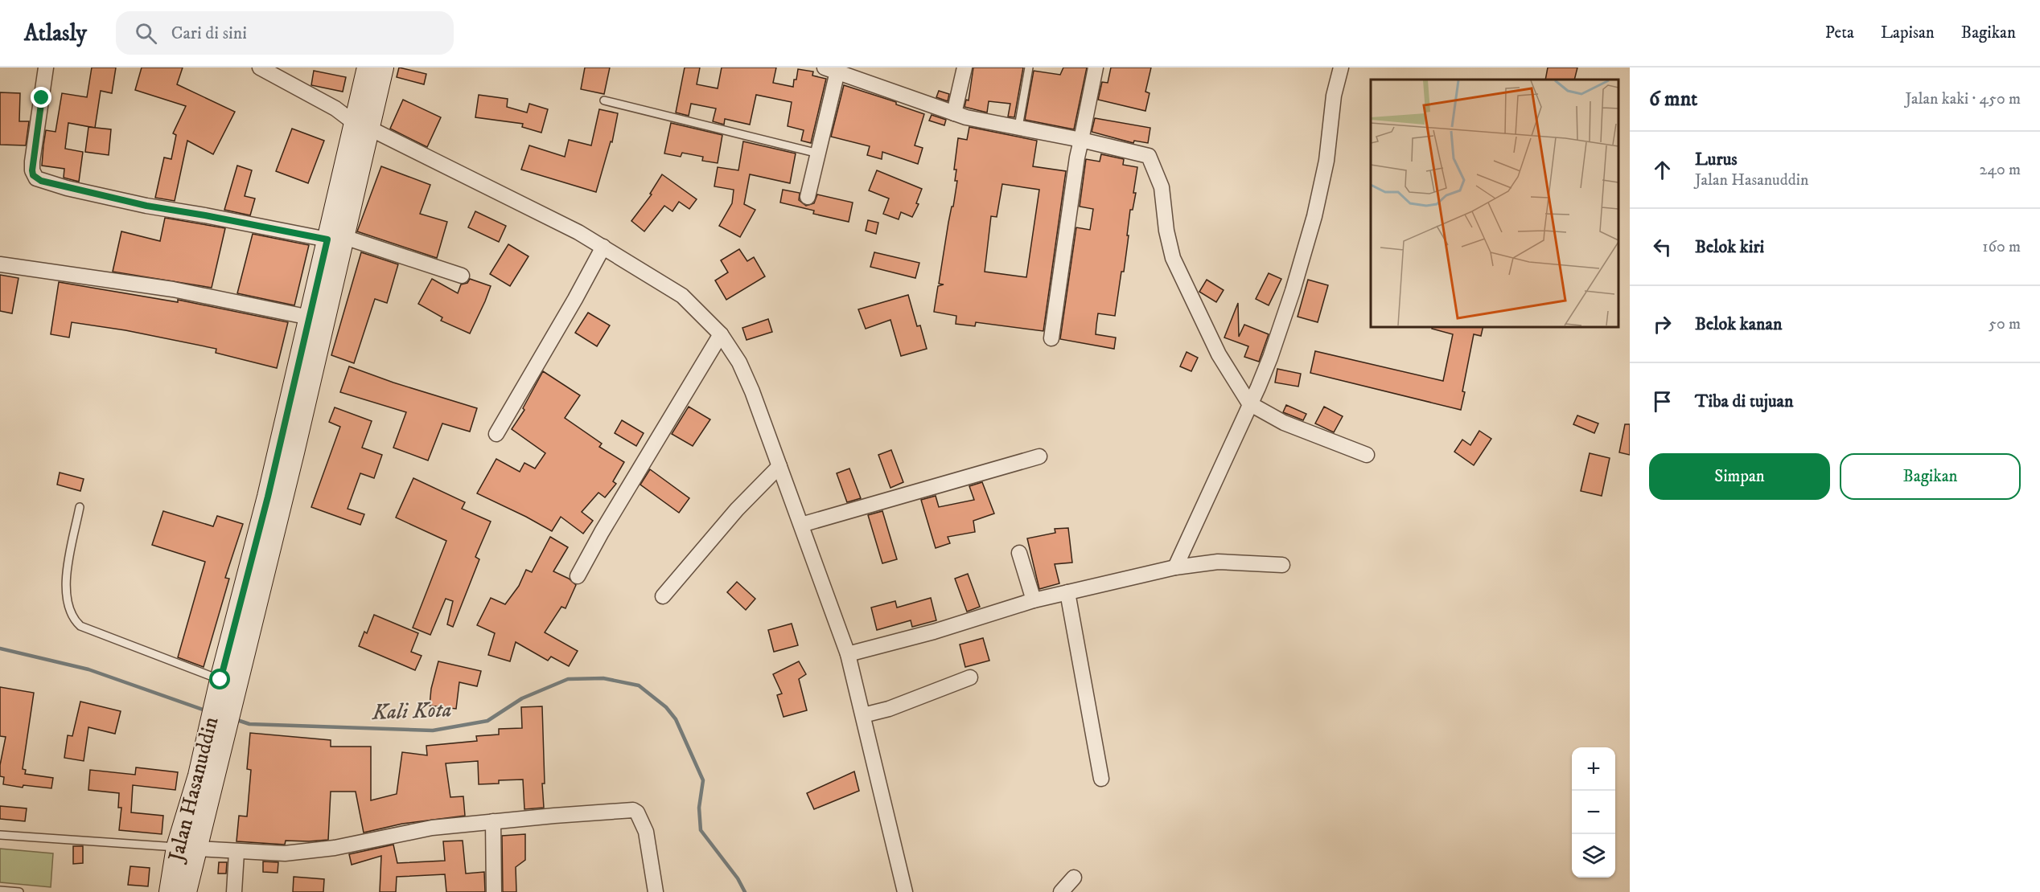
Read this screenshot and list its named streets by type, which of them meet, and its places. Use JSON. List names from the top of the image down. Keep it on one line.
{"streets":{"street":["Jalan Hasanuddin"]},"water":["Kali Kota"],"page":{"header":"Atlasly","search":"Cari di sini","nav":["Peta","Lapisan","Bagikan"],"heading":["6 mnt","Jalan kaki · 450 m"],"list":[["Lurus","Jalan Hasanuddin","240 m"],["Belok kiri","160 m"],["Belok kanan","50 m"],"Tiba di tujuan"],"buttons":["Simpan","Bagikan"],"map_buttons":["+","−"]}}
